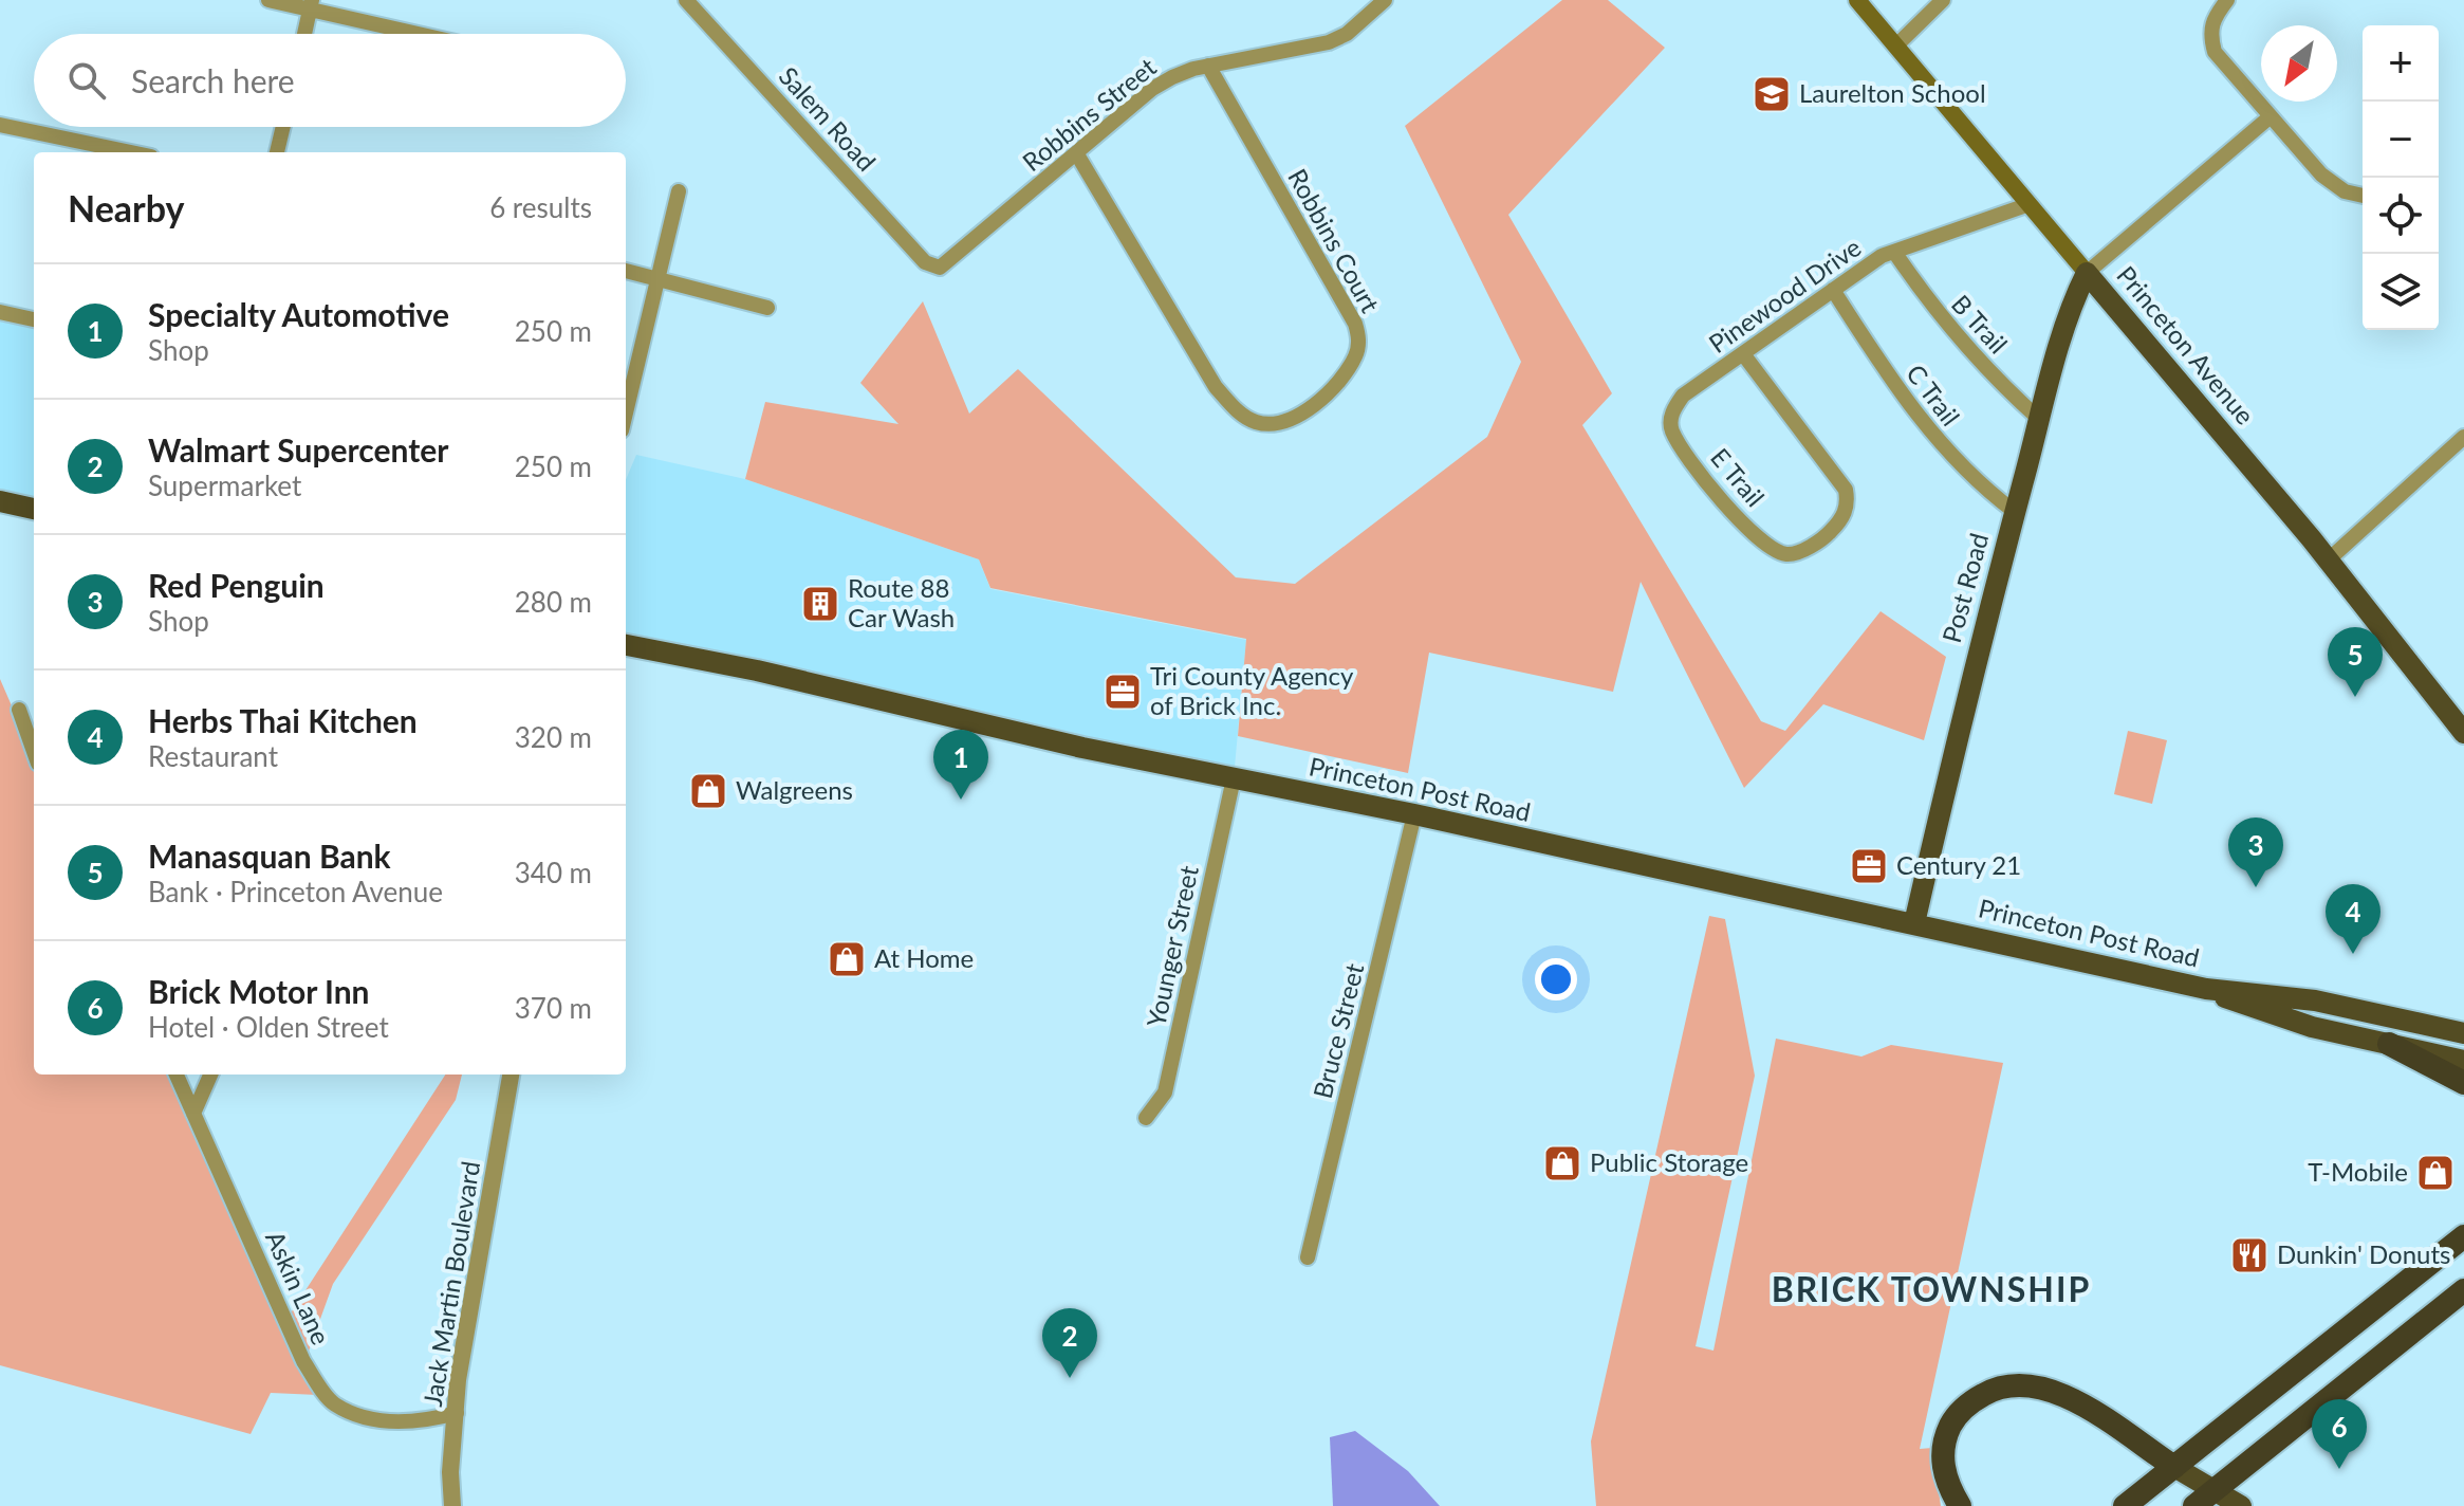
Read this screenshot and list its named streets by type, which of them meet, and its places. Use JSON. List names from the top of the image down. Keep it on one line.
{"streets":{"main road":["Princeton Avenue","Post Road","Princeton Post Road"],"street":["Robbins Street","Salem Road","Robbins Court","Pinewood Drive","B Trail","C Trail","E Trail","Younger Street","Bruce Street","Jack Martin Boulevard","Askin Lane"]},"crossings":[["Robbins Street","Salem Road"],["Robbins Street","Robbins Court"],["Pinewood Drive","B Trail"],["Pinewood Drive","Princeton Avenue"],["Pinewood Drive","C Trail"],["Pinewood Drive","E Trail"],["B Trail","Post Road"],["Princeton Avenue","Post Road"],["C Trail","Post Road"],["Post Road","Princeton Post Road"],["Princeton Post Road","Younger Street"],["Princeton Post Road","Bruce Street"],["Jack Martin Boulevard","Askin Lane"]],"districts":["BRICK TOWNSHIP"],"places":{"school or university":["Laurelton School"],"building":["Route 88 Car Wash"],"office":["Tri County Agency of Brick Inc.","Century 21"],"shop":["Walgreens","At Home","Public Storage","T-Mobile"],"restaurant":["Dunkin' Donuts"]},"north":"bottom left","page":{"map_buttons":["+","−"],"search":"Search here","heading":["Nearby","6 results"],"list":[{"mark":"1","name":"Specialty Automotive","note":"Shop","value":"250 m"},{"mark":"2","name":"Walmart Supercenter","note":"Supermarket","value":"250 m"},{"mark":"3","name":"Red Penguin","note":"Shop","value":"280 m"},{"mark":"4","name":"Herbs Thai Kitchen","note":"Restaurant","value":"320 m"},{"mark":"5","name":"Manasquan Bank","note":"Bank · Princeton Avenue","value":"340 m"},{"mark":"6","name":"Brick Motor Inn","note":"Hotel · Olden Street","value":"370 m"}],"pins":["5","1","3","4","2","6"]}}
